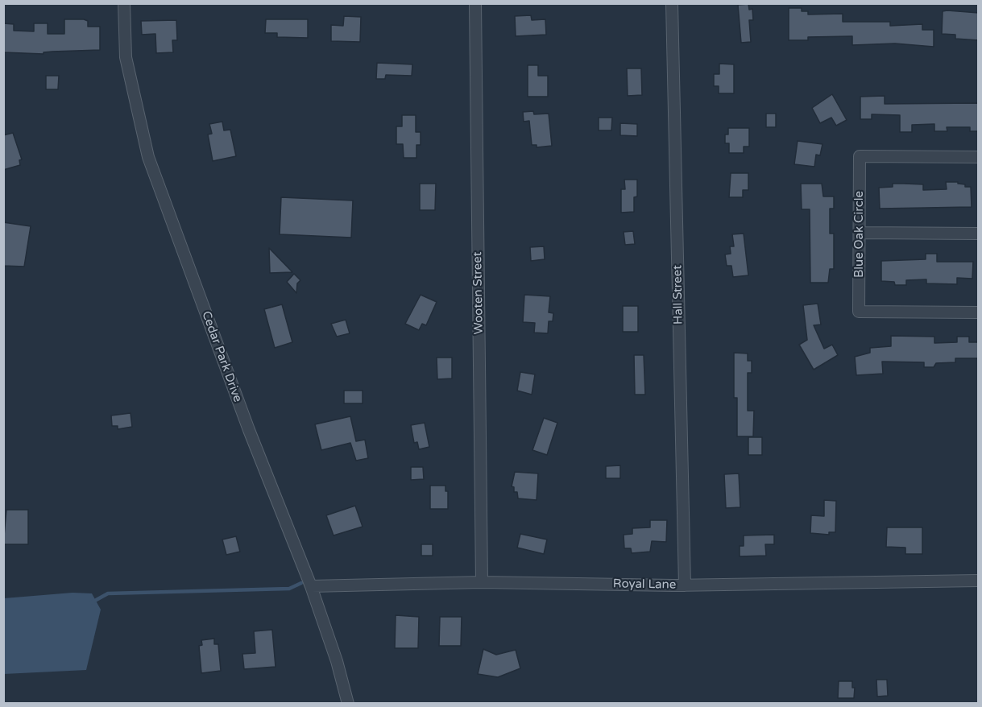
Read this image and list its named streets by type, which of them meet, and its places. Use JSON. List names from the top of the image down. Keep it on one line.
{"streets":{"street":["Blue Oak Circle","Wooten Street","Hall Street","Cedar Park Drive","Royal Lane"]},"crossings":[["Wooten Street","Royal Lane"],["Hall Street","Royal Lane"],["Cedar Park Drive","Royal Lane"]]}
